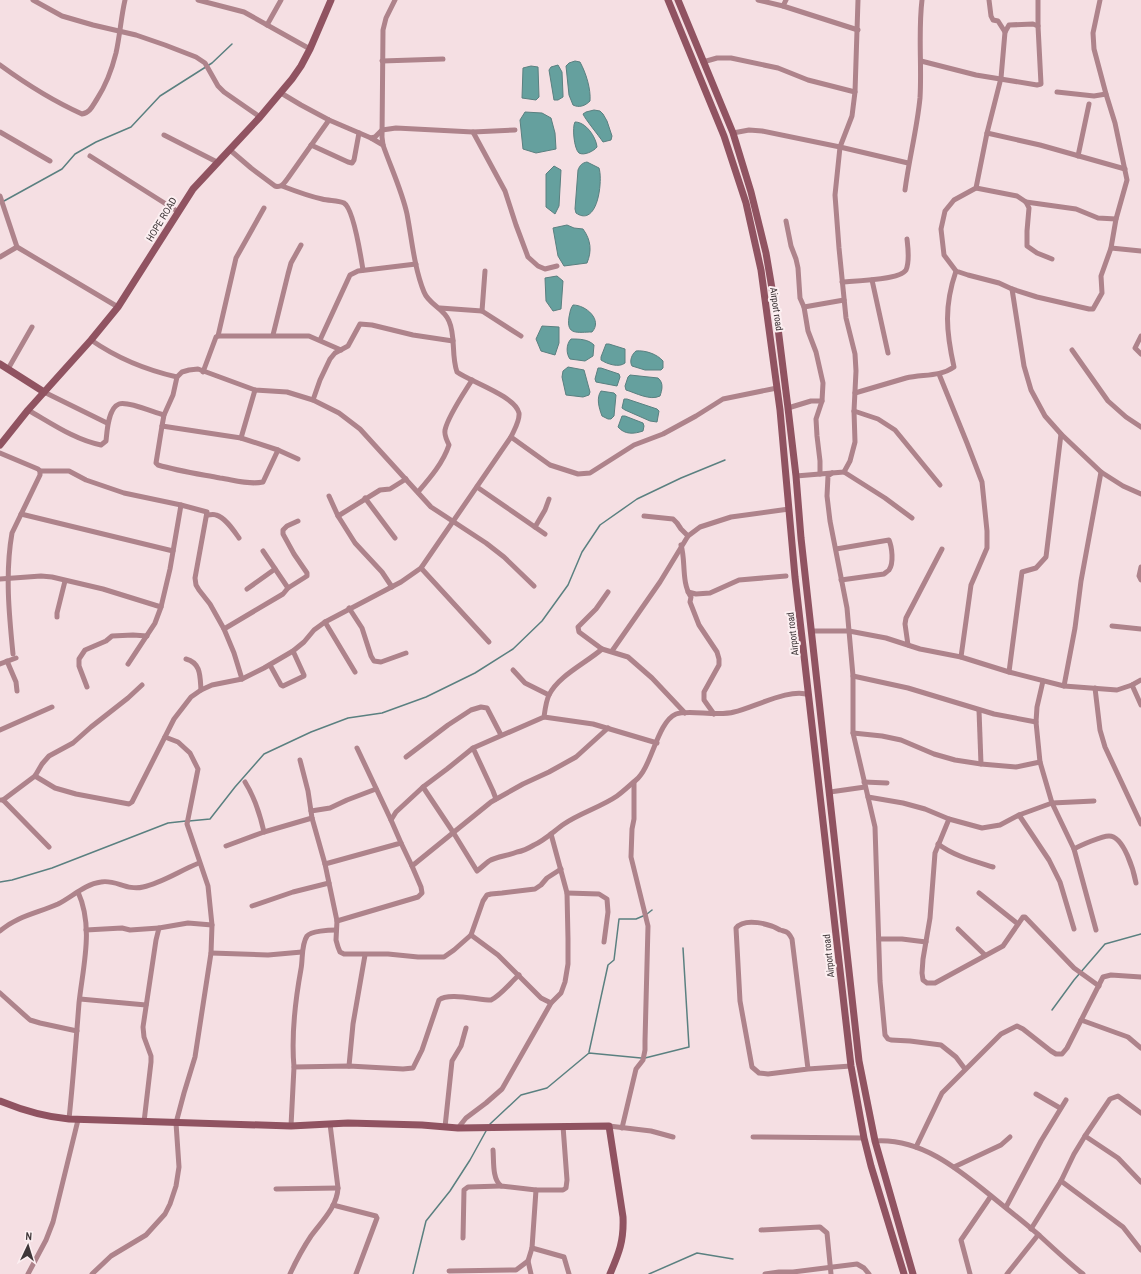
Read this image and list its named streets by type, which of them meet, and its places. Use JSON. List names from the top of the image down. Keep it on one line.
{"streets":{"main road":["HOPE ROAD","Airport road"]},"north":"top"}
